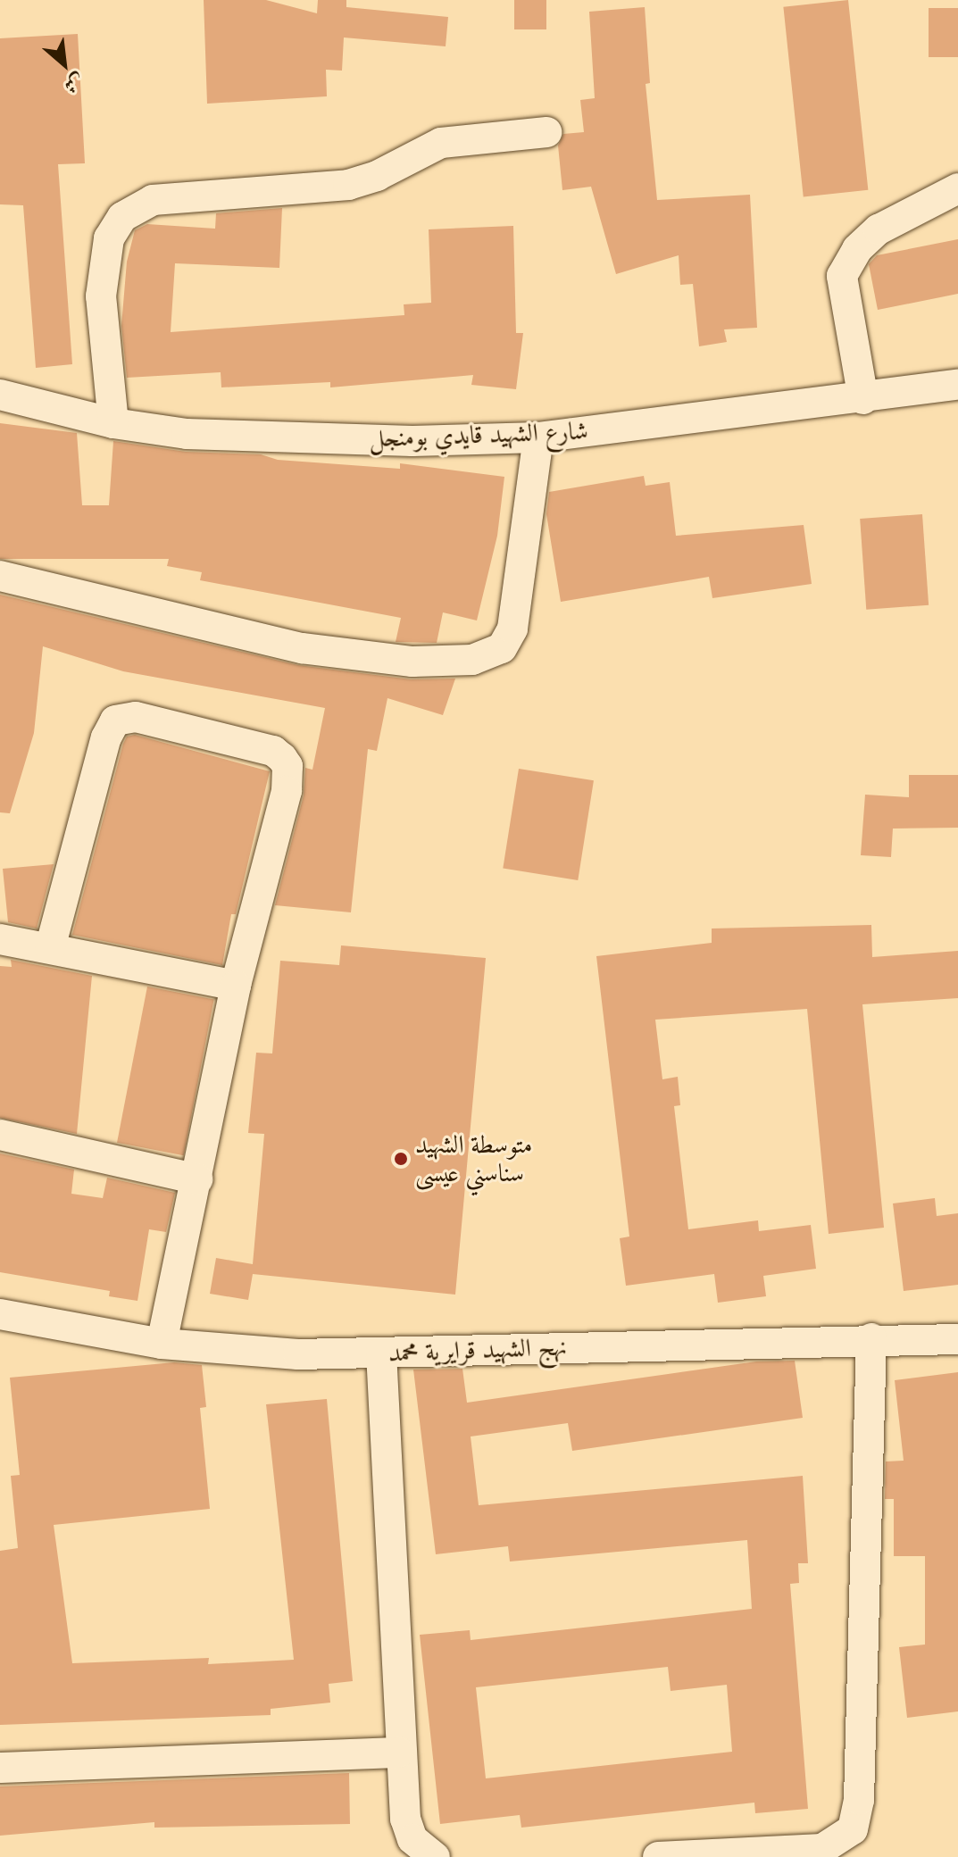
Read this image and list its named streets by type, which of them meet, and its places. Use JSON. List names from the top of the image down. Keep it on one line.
{"streets":{"street":["شارع الشهيد قايدي بومنجل","نهج الشهيد قرايرية محمد"]},"places":["متوسطة الشهيد سناسني عيسى"],"north":"bottom right"}
